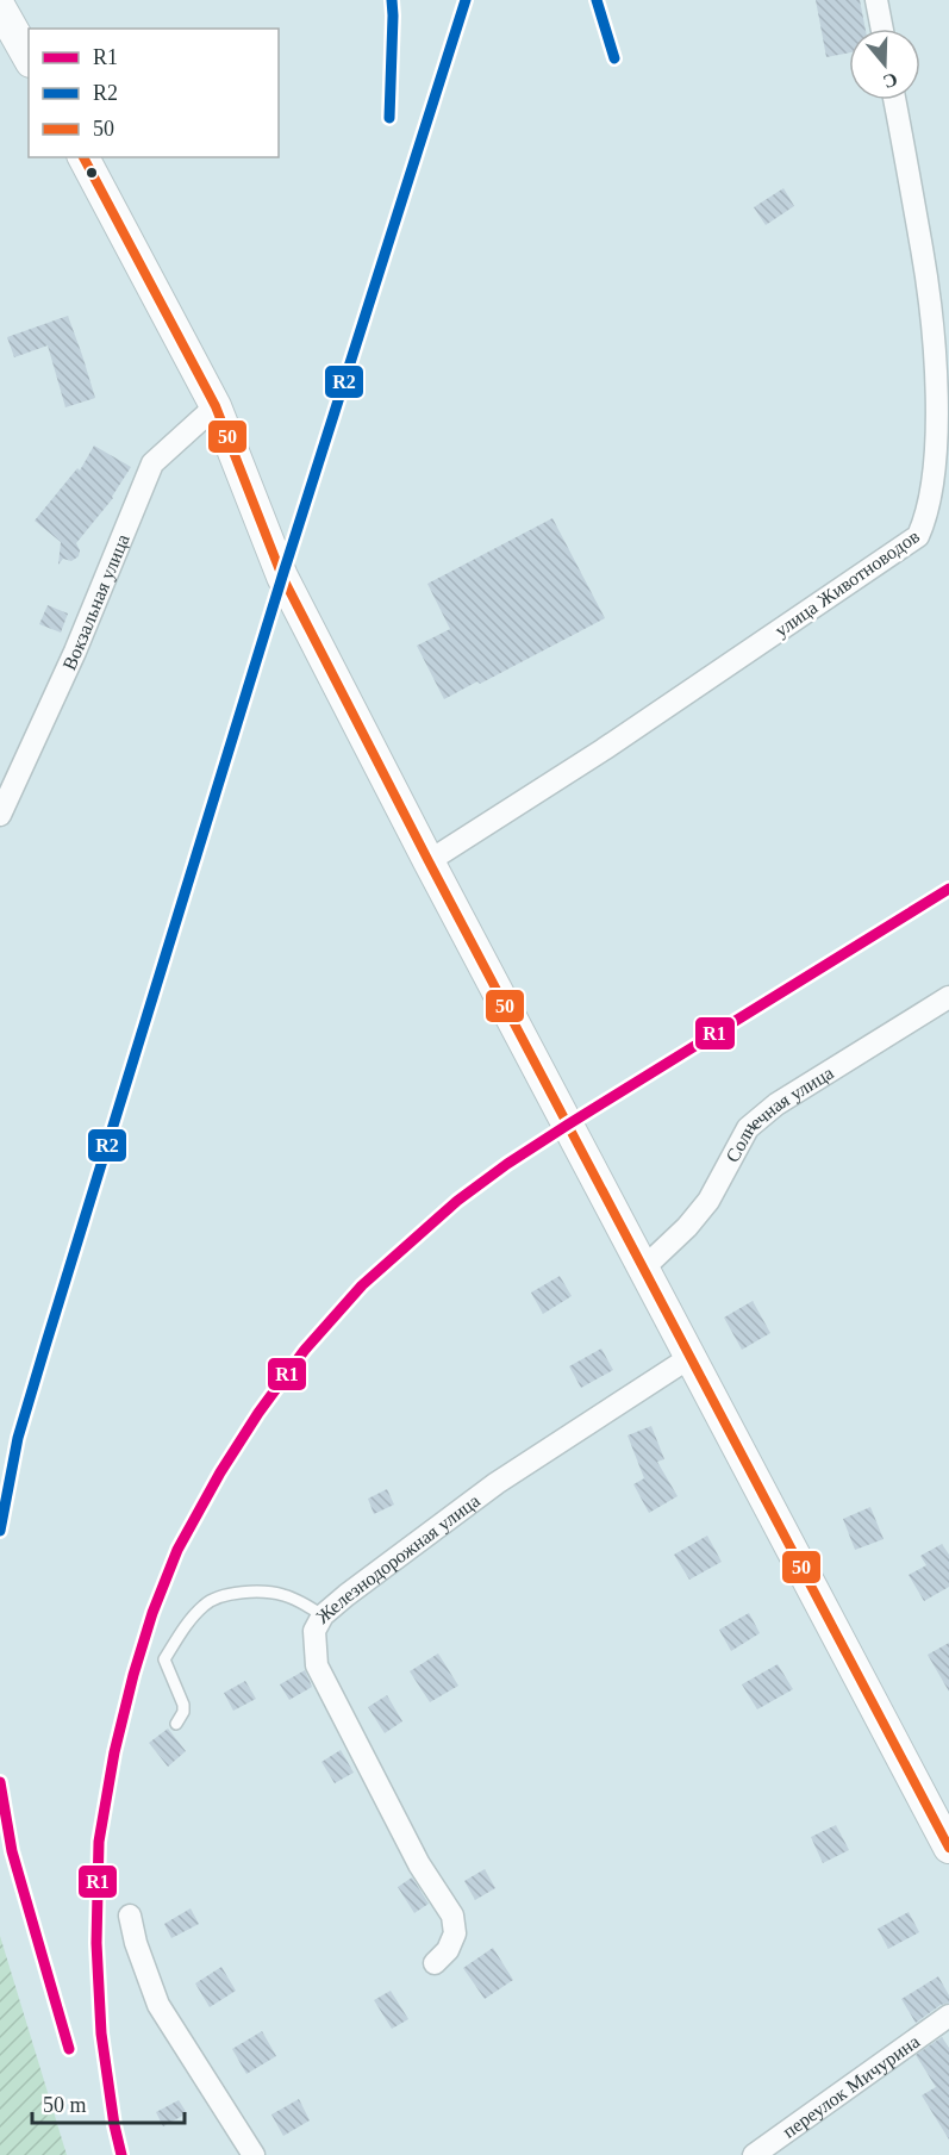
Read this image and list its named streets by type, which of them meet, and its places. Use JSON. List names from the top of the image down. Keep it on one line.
{"streets":{"street":["улица Животноводов","Вокзальная улица","Солнечная улица","Железнодорожная улица","переулок Мичурина"]},"lines":["transit line R2","transit line 50","transit line R1"],"legend":["R1","R2","50"],"scale_bar":"50 m","north":"bottom"}
